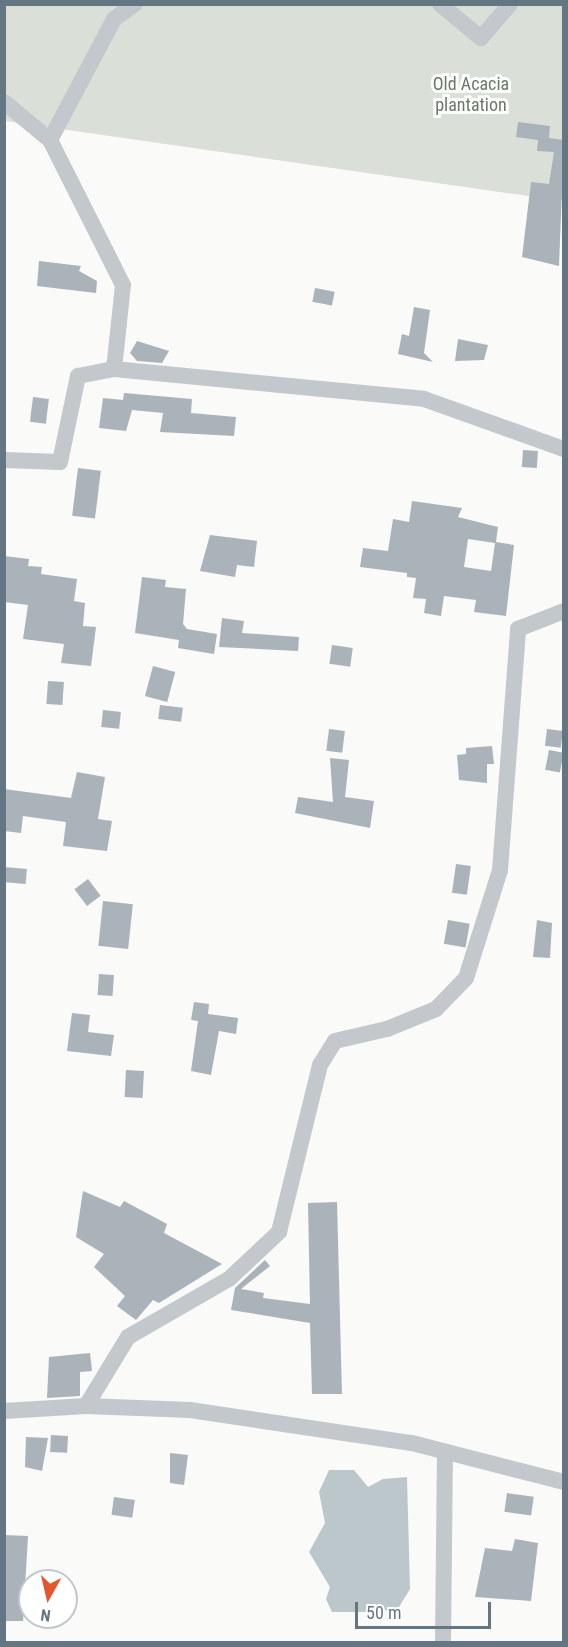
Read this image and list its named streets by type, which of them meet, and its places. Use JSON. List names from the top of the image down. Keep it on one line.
{"parks":["Old Acacia plantation"],"scale_bar":"50 m","north":"bottom"}
